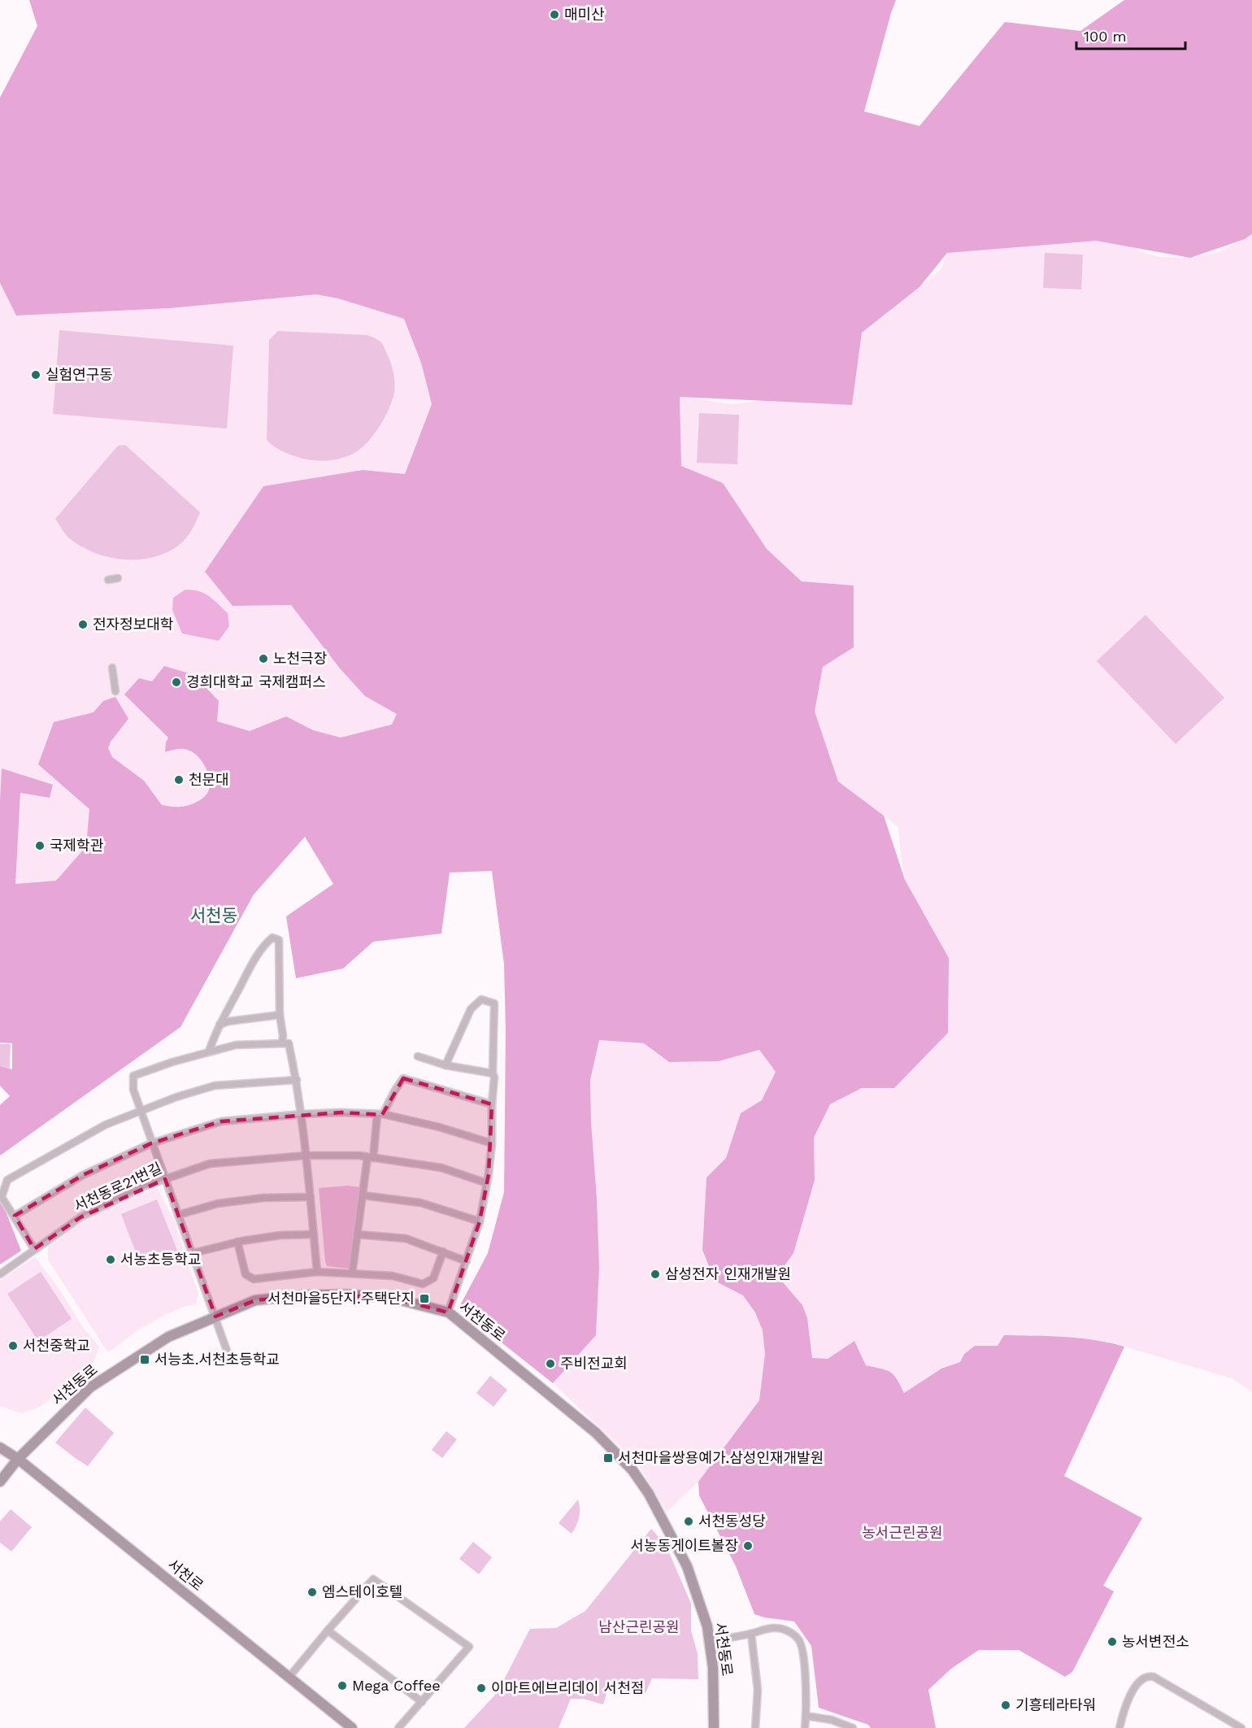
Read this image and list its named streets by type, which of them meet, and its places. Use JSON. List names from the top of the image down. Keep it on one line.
{"streets":{"street":["서천동로21번길","서천동로","서천로"]},"crossings":[["서천동로","서천로"]],"districts":["서천동"],"parks":["농서근린공원","남산근린공원"],"places":{"other":["매미산","실험연구동","전자정보대학","노천극장","경희대학교 국제캠퍼스","천문대","국제학관","서농초등학교","삼성전자 인재개발원","서천중학교","주비전교회","서천동성당","서농동게이트볼장","엠스테이호텔","농서변전소","Mega Coffee","이마트에브리데이 서천점","기흥테라타워"],"transit":["서천마을5단지.주택단지","서능초.서천초등학교","서천마을쌍용예가.삼성인재개발원"]},"scale_bar":"100 m"}
